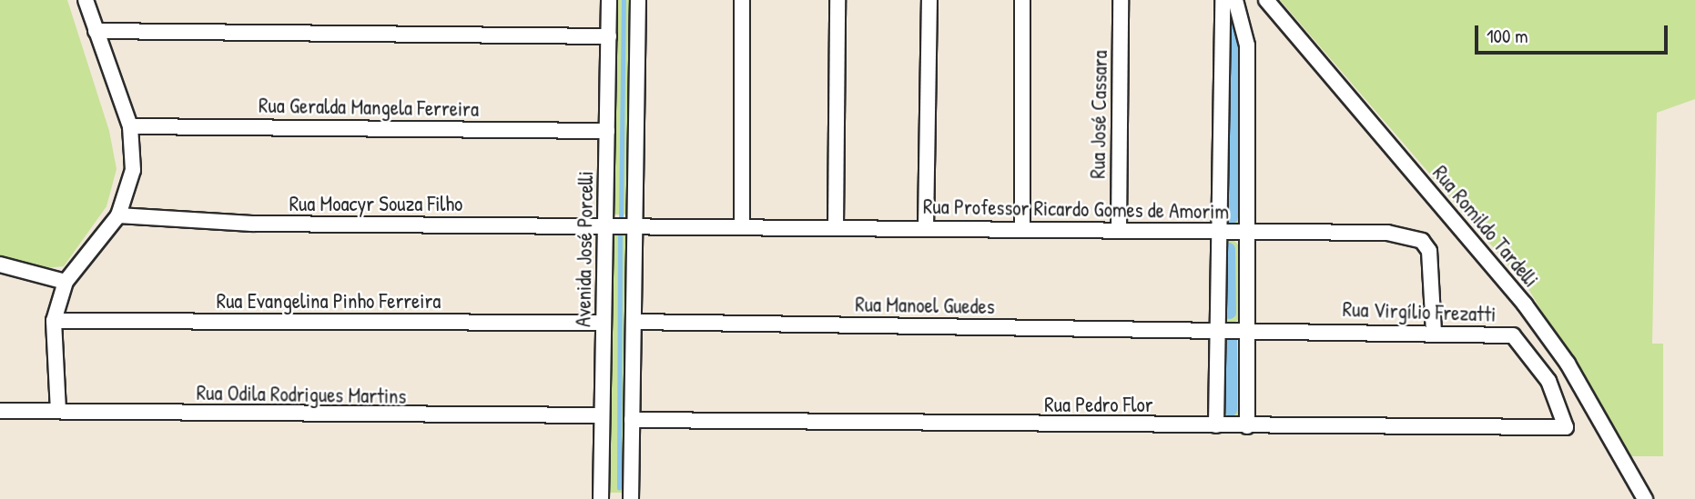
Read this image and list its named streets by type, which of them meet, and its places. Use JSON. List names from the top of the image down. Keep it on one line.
{"streets":{"street":["Rua Geralda Mangela Ferreira","Rua José Cassara","Rua Moacyr Souza Filho","Rua Professor Ricardo Gomes de Amorim","Rua Romildo Tardelli","Avenida José Porcelli","Rua Evangelina Pinho Ferreira","Rua Manoel Guedes","Rua Virgílio Frezatti","Rua Odila Rodrigues Martins","Rua Pedro Flor"]},"crossings":[["Rua Geralda Mangela Ferreira","Avenida José Porcelli"],["Rua José Cassara","Rua Professor Ricardo Gomes de Amorim"],["Rua Moacyr Souza Filho","Rua Professor Ricardo Gomes de Amorim"],["Rua Moacyr Souza Filho","Avenida José Porcelli"],["Rua Professor Ricardo Gomes de Amorim","Rua Virgílio Frezatti"],["Avenida José Porcelli","Rua Evangelina Pinho Ferreira"],["Avenida José Porcelli","Rua Odila Rodrigues Martins"],["Rua Manoel Guedes","Rua Virgílio Frezatti"],["Rua Virgílio Frezatti","Rua Pedro Flor"]],"scale_bar":"100 m"}
